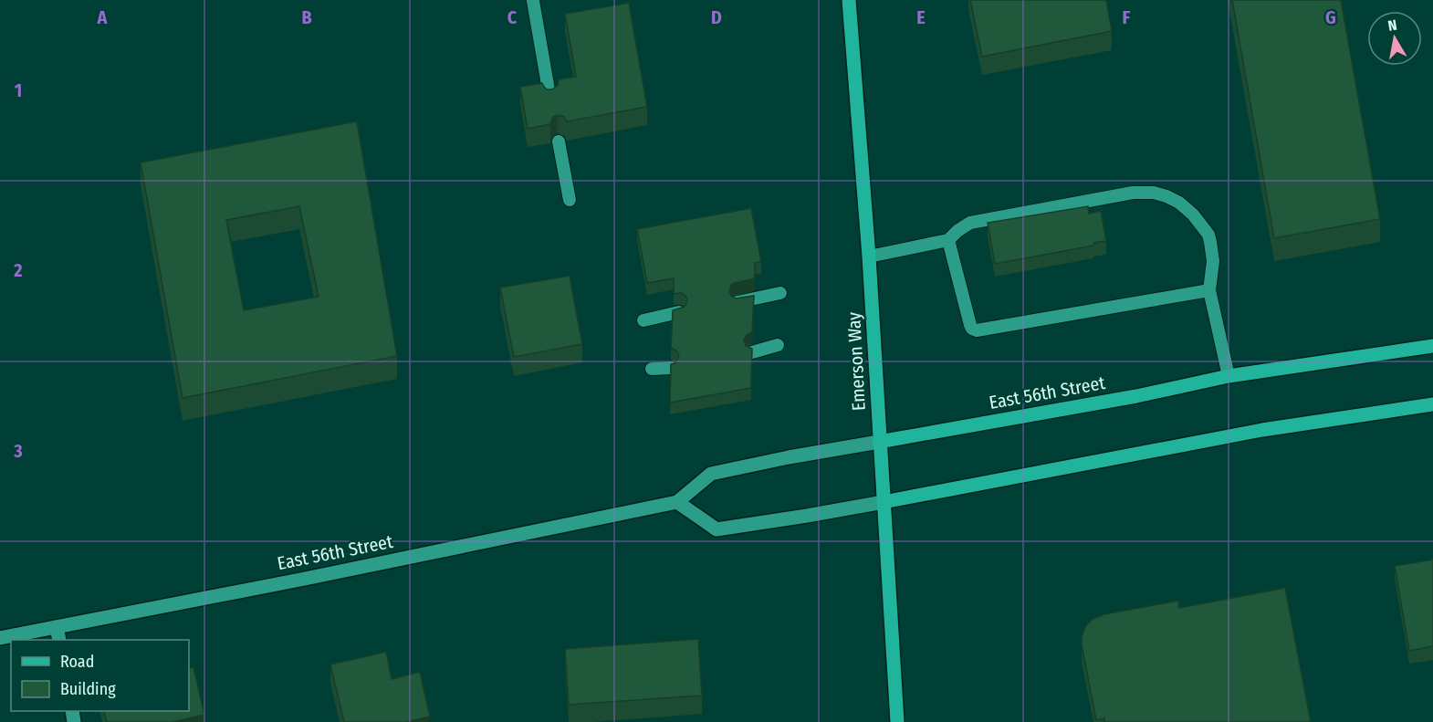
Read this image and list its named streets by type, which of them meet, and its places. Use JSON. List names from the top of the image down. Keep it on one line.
{"streets":{"main road":["Emerson Way","East 56th Street"]},"crossings":[["Emerson Way","East 56th Street"]],"legend":["Road","Building"],"north":"top","grid":{"columns":["A","B","C","D","E","F","G"],"rows":["1","2","3"]}}
